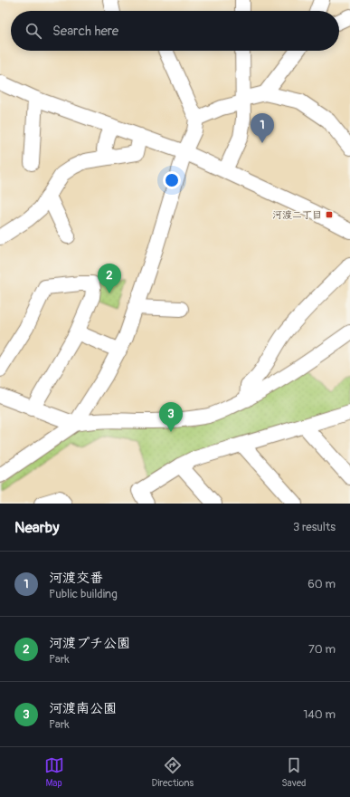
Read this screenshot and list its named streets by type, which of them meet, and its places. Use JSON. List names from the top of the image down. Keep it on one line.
{"places":{"transit":["河渡二丁目"]},"page":{"search":"Search here","pins":["1","2","3"],"heading":["Nearby","3 results"],"list":[{"mark":"1","name":"河渡交番","note":"Public building","value":"60 m"},{"mark":"2","name":"河渡プチ公園","note":"Park","value":"70 m"},{"mark":"3","name":"河渡南公園","note":"Park","value":"140 m"}],"nav":["Map","Directions","Saved"]}}
